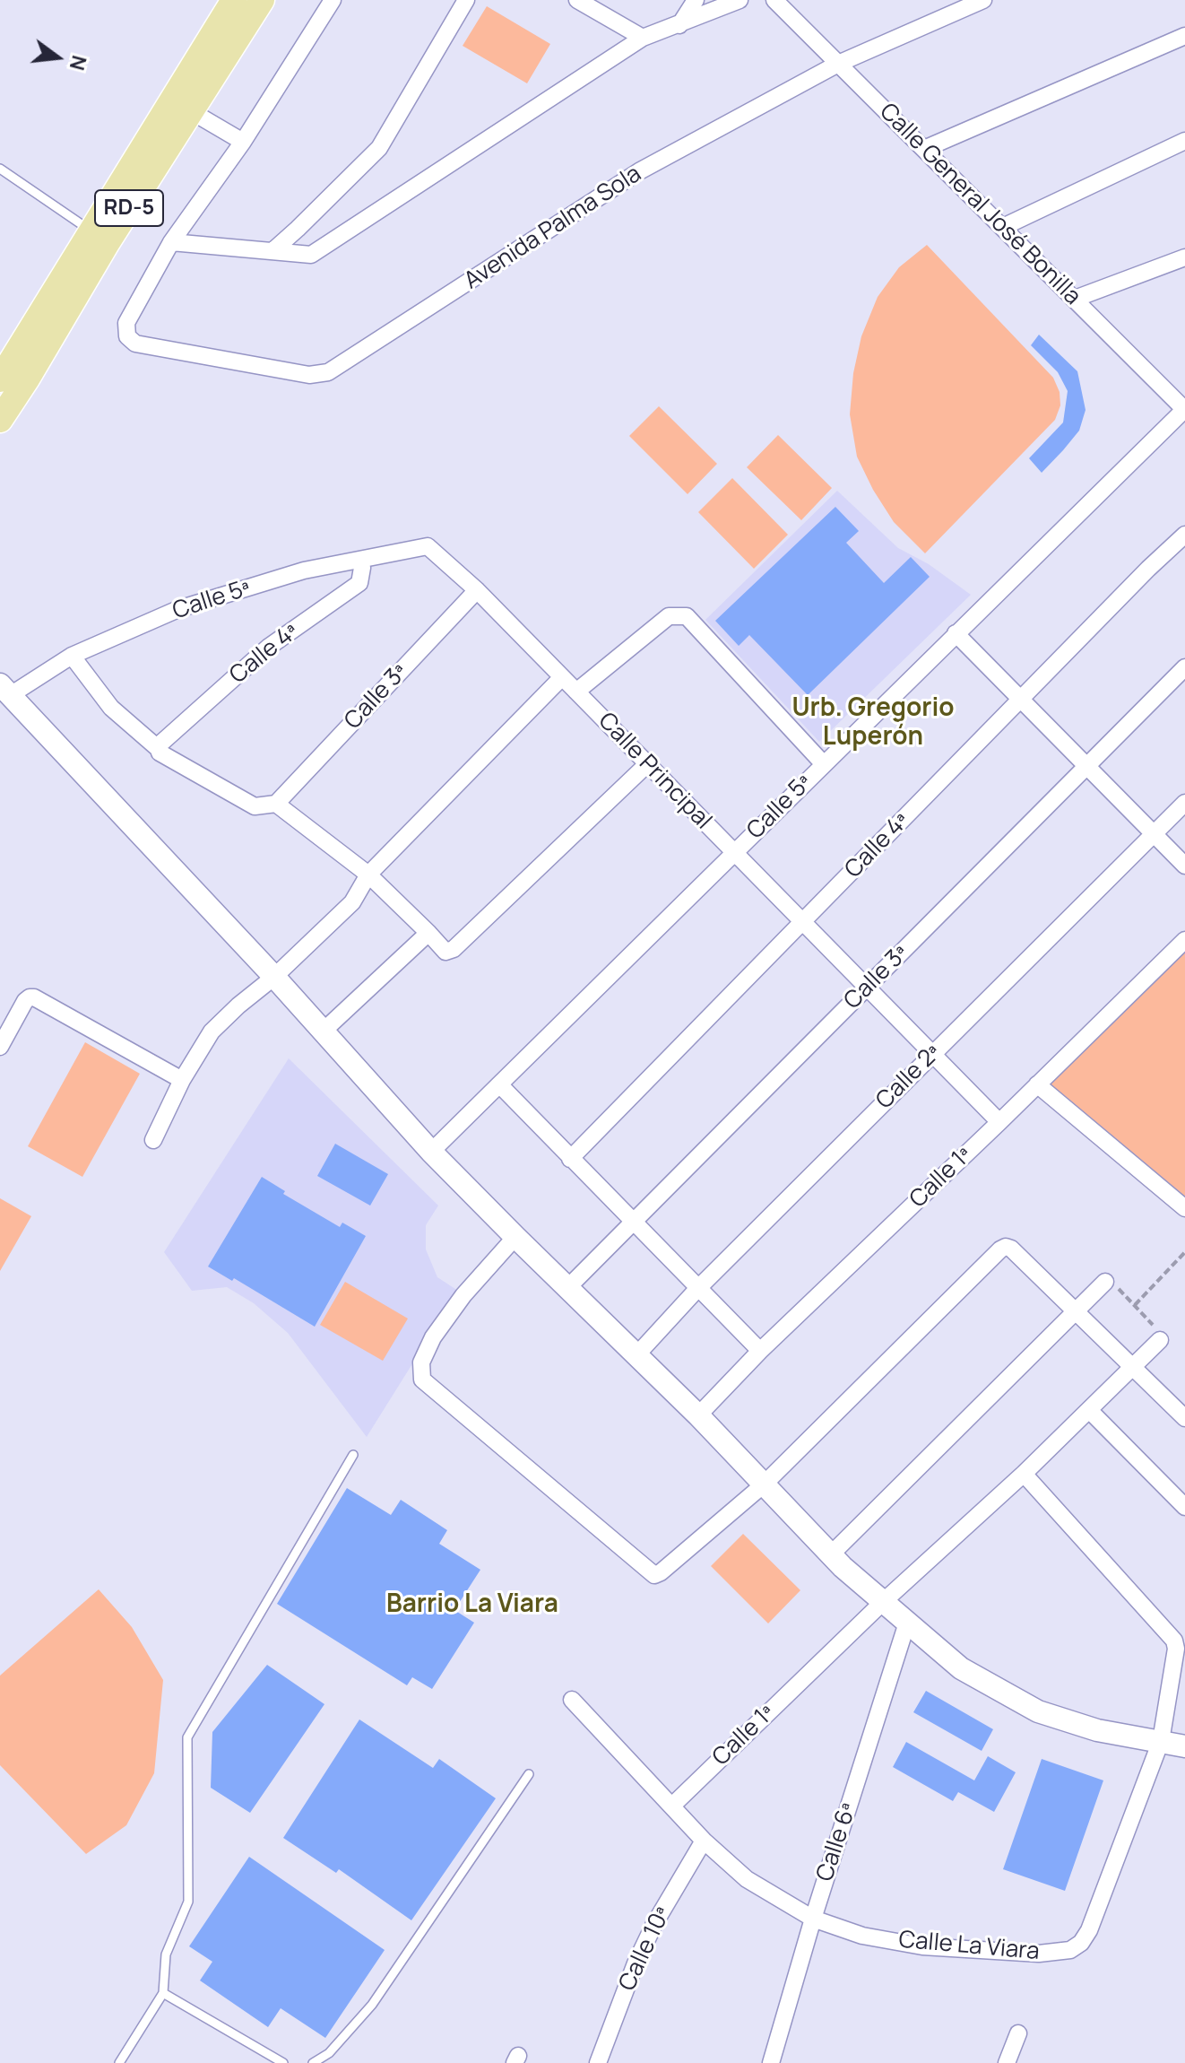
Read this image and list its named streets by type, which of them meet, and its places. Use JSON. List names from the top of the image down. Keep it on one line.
{"streets":{"main road":["RD-5"],"street":["Calle General José Bonilla","Avenida Palma Sola","Calle 5ª","Calle 4ª","Calle 3ª","Calle Principal","Calle 2ª","Calle 1ª","Calle 6ª","Calle La Viara","Calle 10ª"]},"crossings":[["Calle General José Bonilla","Avenida Palma Sola"],["Calle General José Bonilla","Calle 5ª"],["Calle 5ª","Calle 4ª"],["Calle 5ª","Calle Principal"],["Calle 4ª","Calle Principal"],["Calle 3ª","Calle Principal"],["Calle Principal","Calle 2ª"],["Calle Principal","Calle 1ª"],["Calle 1ª","Calle La Viara"],["Calle 6ª","Calle La Viara"],["Calle La Viara","Calle 10ª"]],"districts":["Urb. Gregorio Luperón","Barrio La Viara"],"north":"right"}
